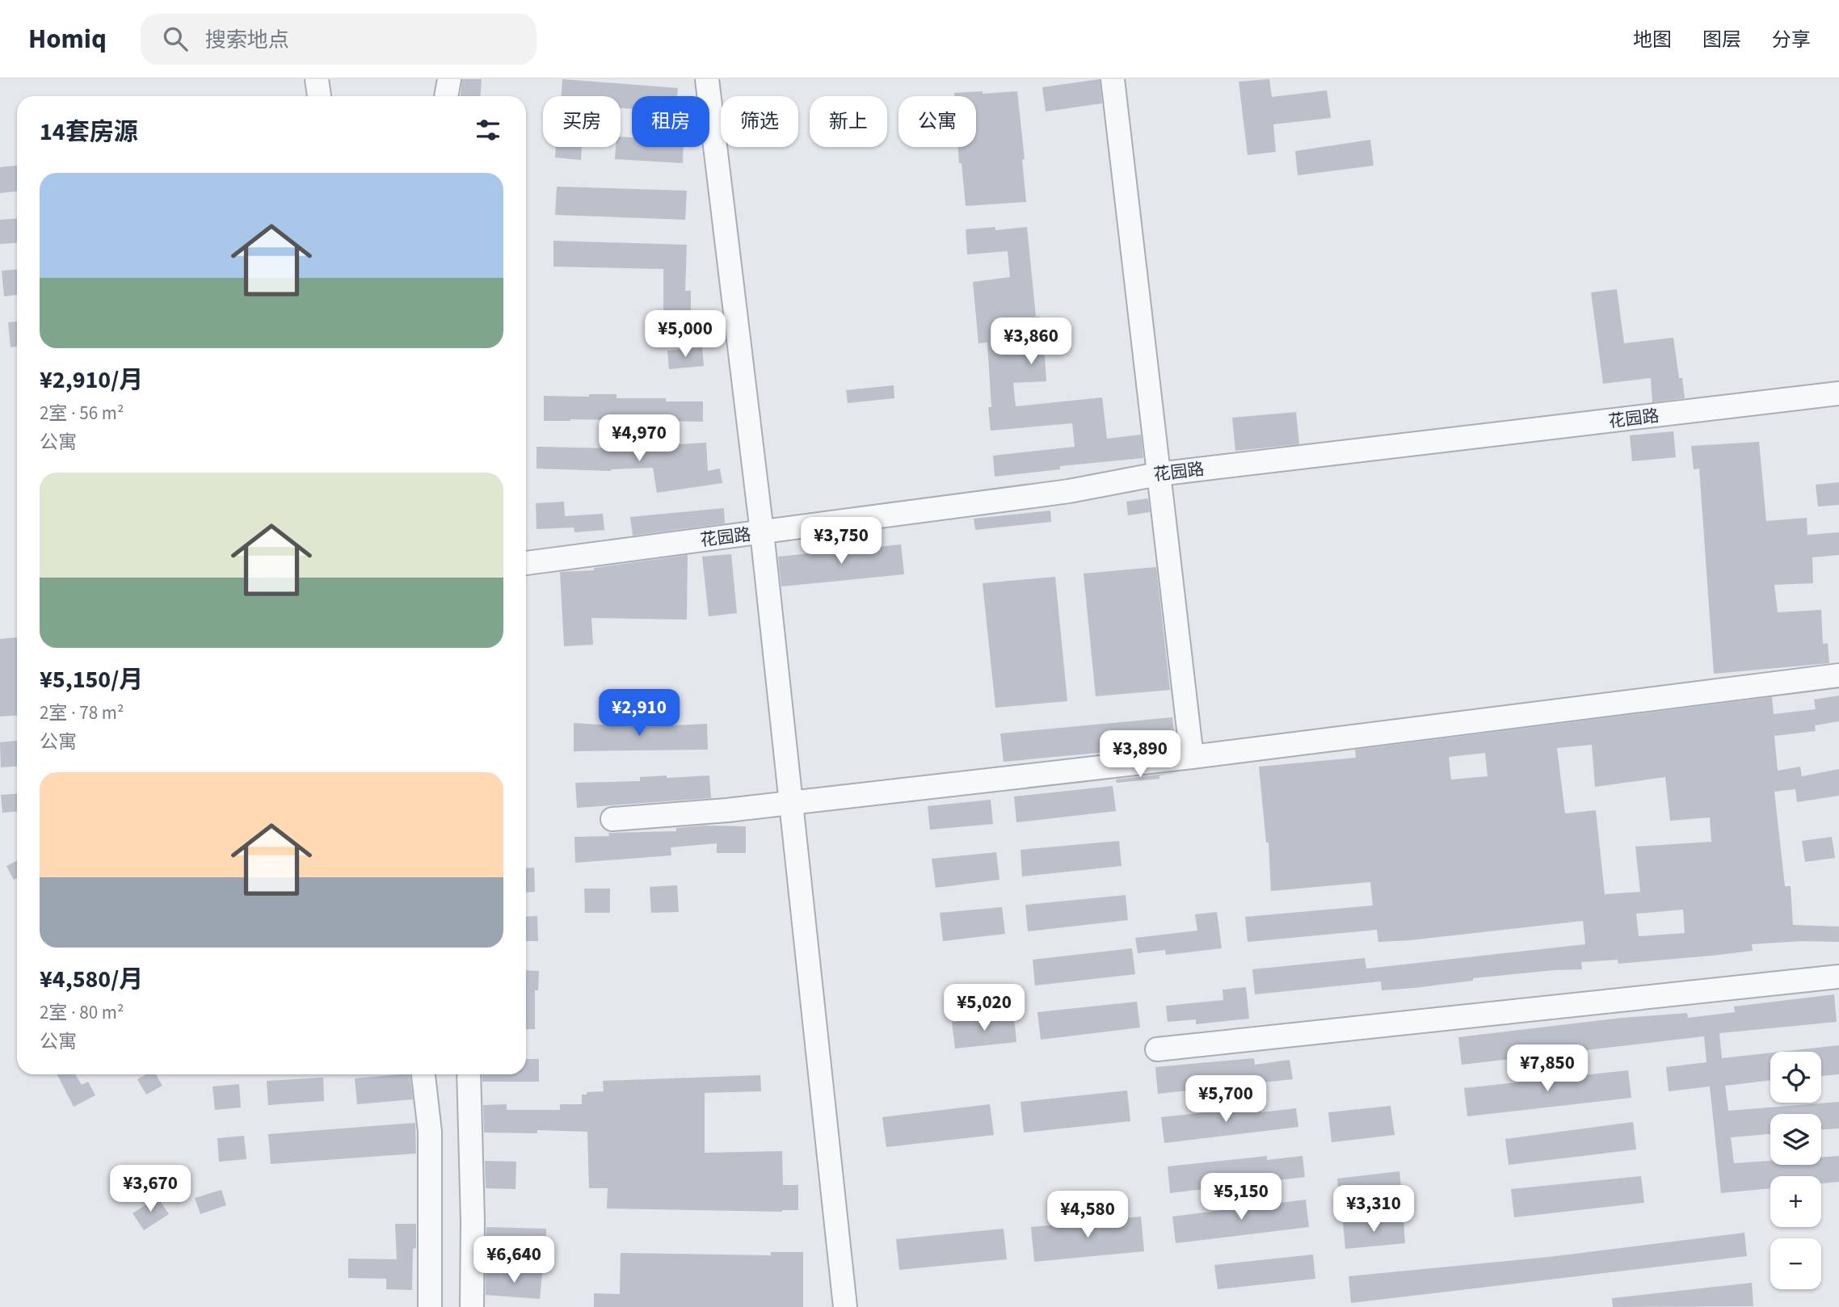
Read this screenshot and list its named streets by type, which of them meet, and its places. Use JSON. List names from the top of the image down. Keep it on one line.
{"streets":{"street":["花园路"]},"page":{"header":"Homiq","search":"搜索地点","nav":["地图","图层","分享"],"chip":["买房","租房","筛选","新上","公寓"],"heading":"14套房源","list":[{"name":"¥2,910/月","note":"2室 · 56 m² · 公寓"},{"name":"¥5,150/月","note":"2室 · 78 m² · 公寓"},{"name":"¥4,580/月","note":"2室 · 80 m² · 公寓"}],"price":["¥5,000","¥3,860","¥4,970","¥3,750","¥2,910","¥3,890","¥5,020","¥7,850","¥5,700","¥3,670","¥5,150","¥3,310","¥4,580","¥6,640"],"map_buttons":["+","−"]}}
